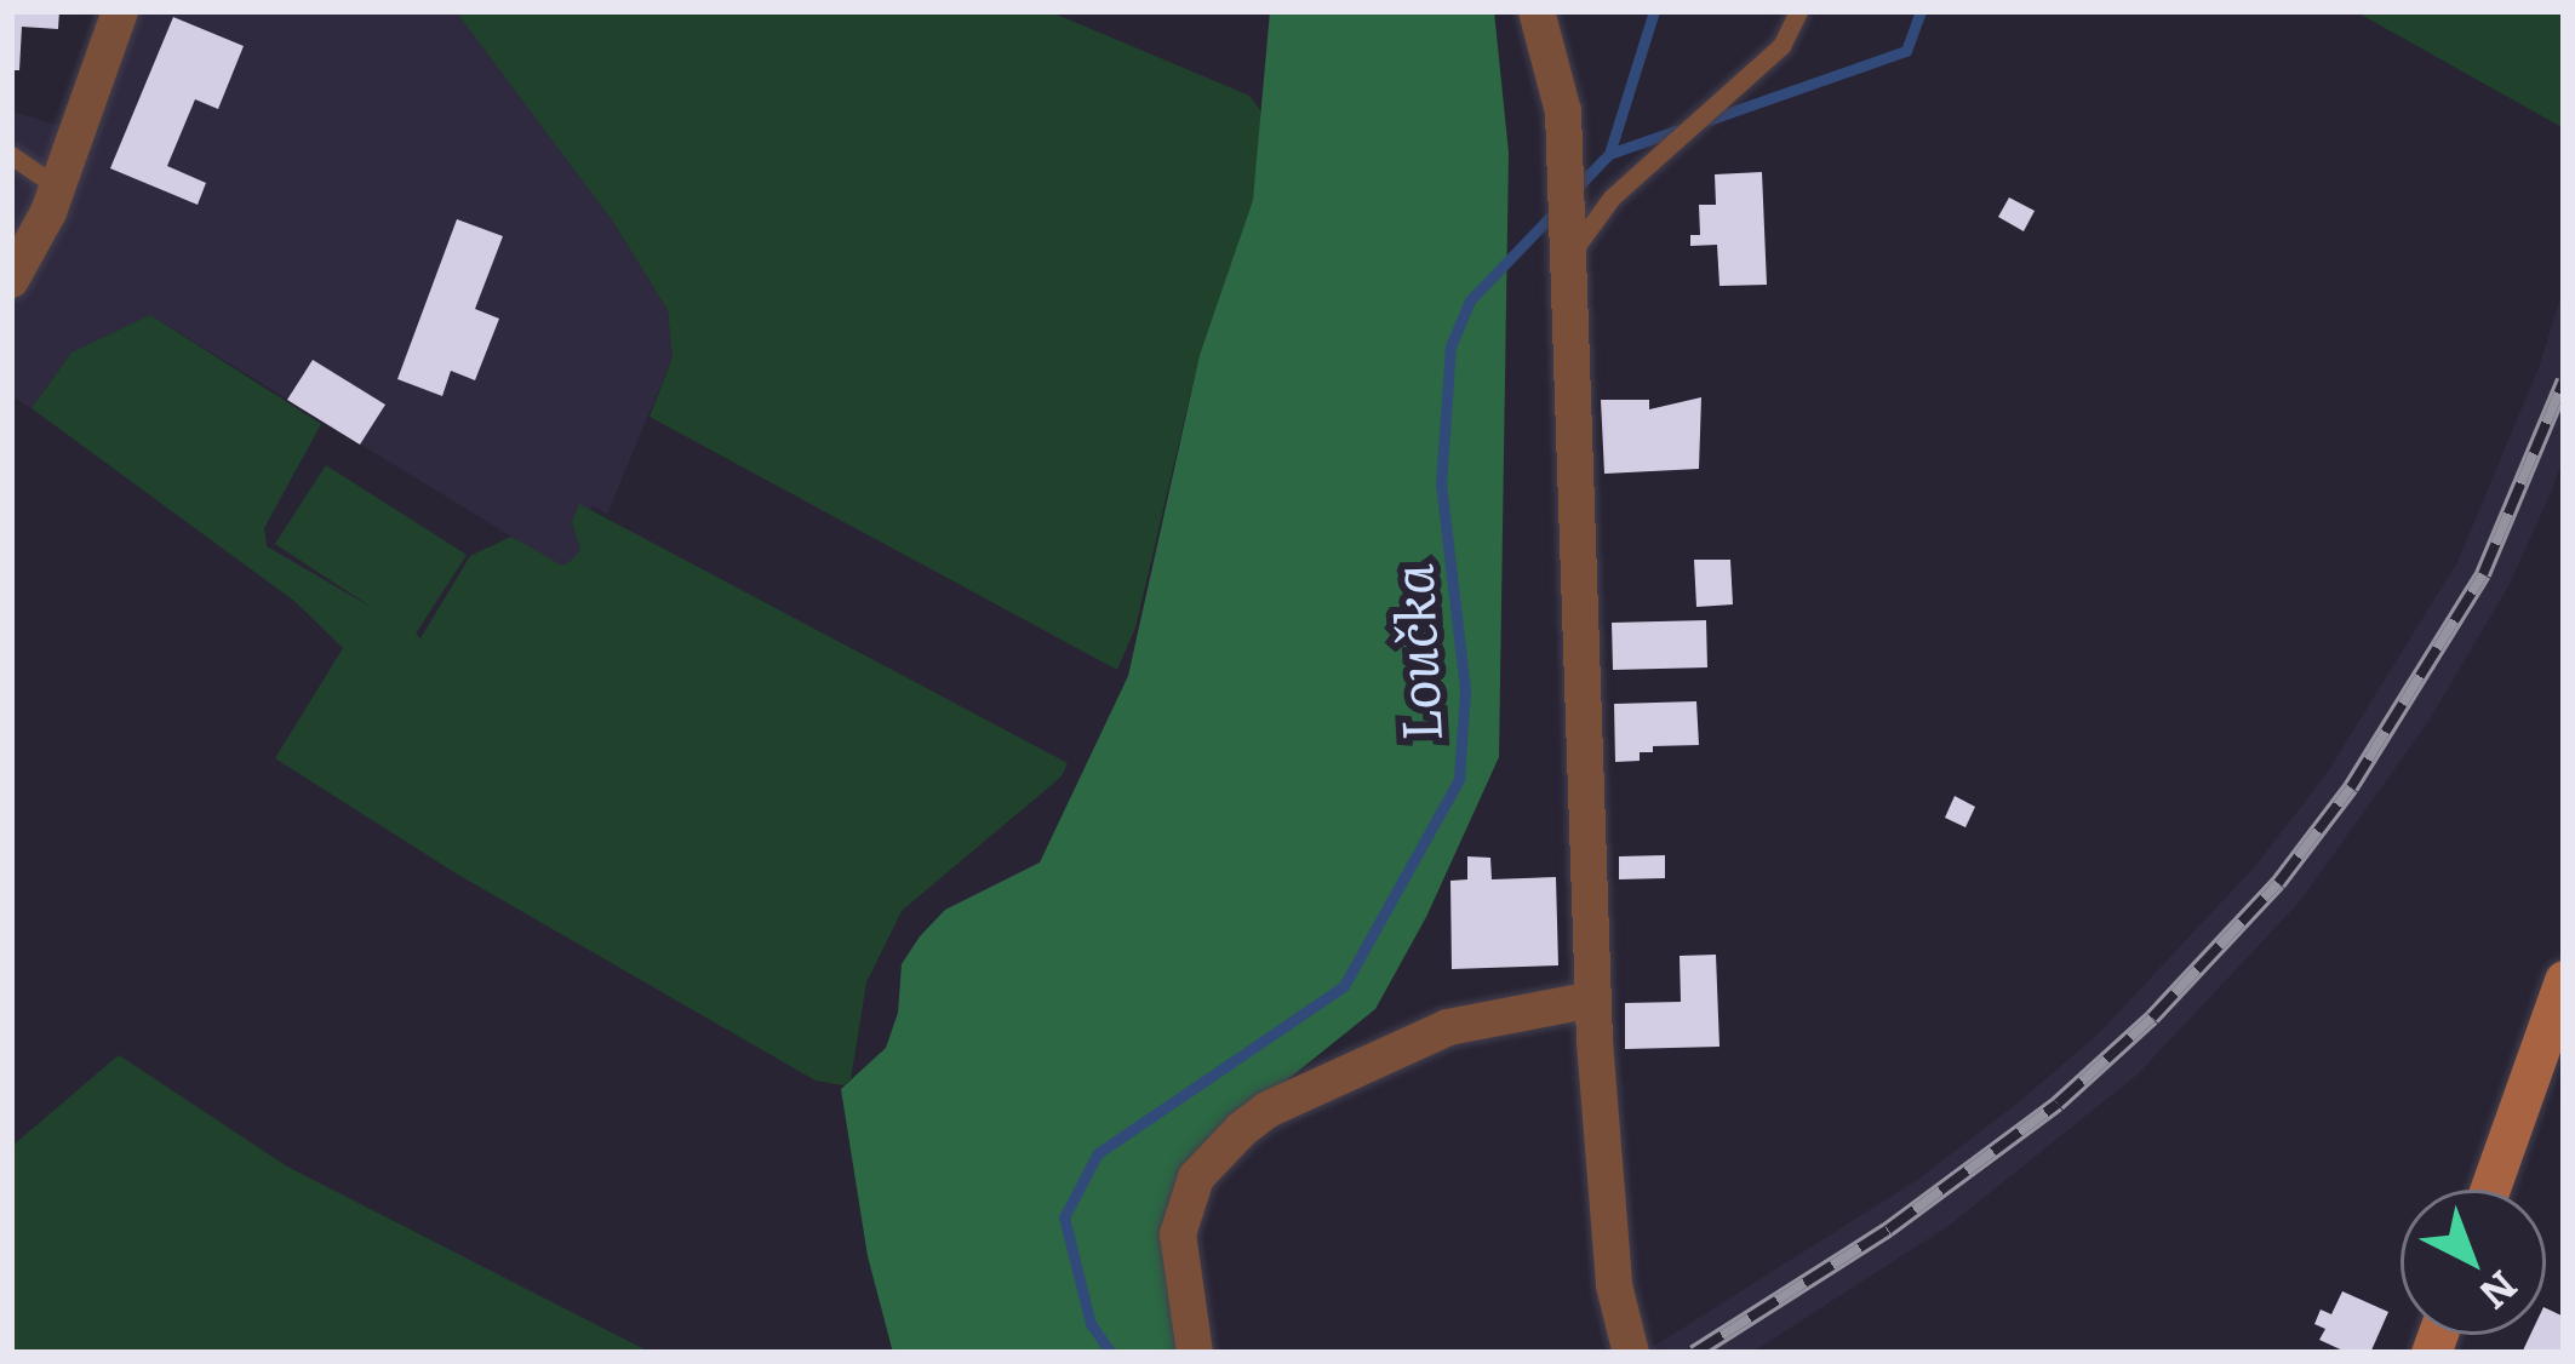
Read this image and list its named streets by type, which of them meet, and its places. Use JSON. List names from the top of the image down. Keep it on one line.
{"water":["Loučka"],"north":"bottom right"}
